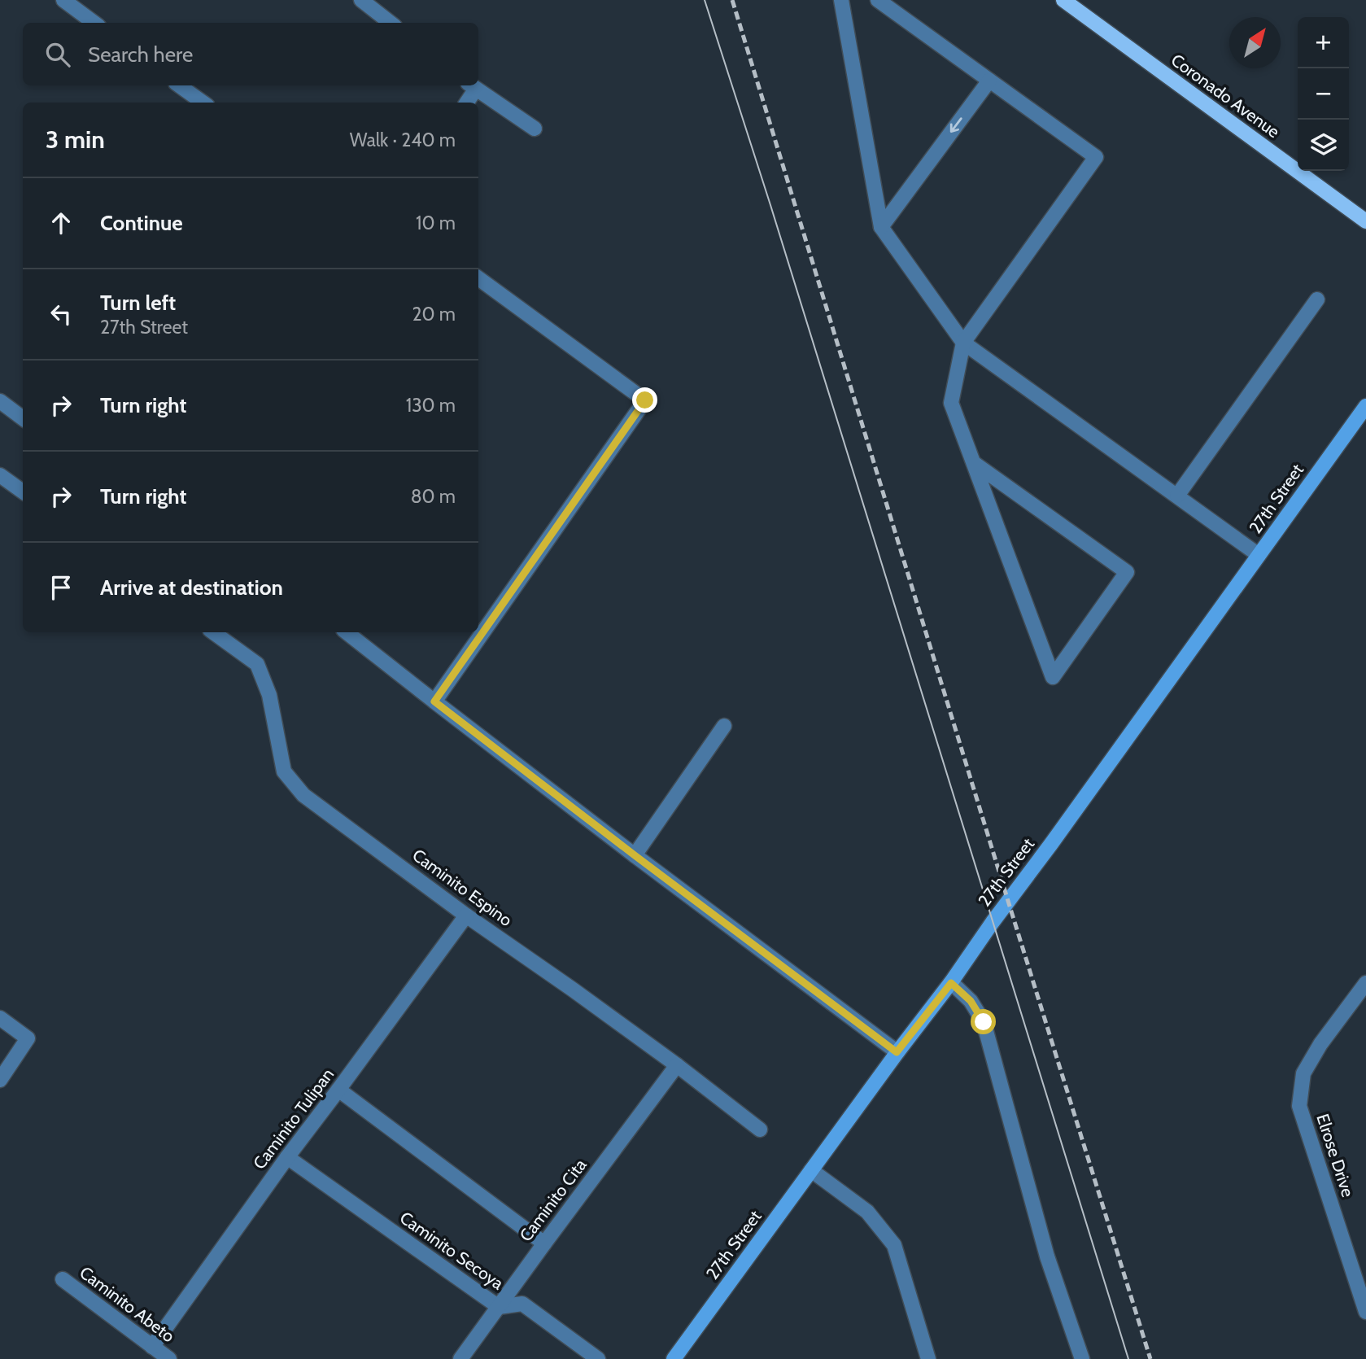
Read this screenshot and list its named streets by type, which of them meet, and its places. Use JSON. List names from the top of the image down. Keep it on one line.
{"streets":{"main road":["Coronado Avenue"],"street":["27th Street","Caminito Espino","Caminito Tulipan","Elrose Drive","Caminito Cita","Caminito Secoya","Caminito Abeto"]},"crossings":[["Caminito Espino","Caminito Tulipan"],["Caminito Espino","Caminito Cita"],["Caminito Tulipan","Caminito Secoya"],["Caminito Tulipan","Caminito Abeto"],["Caminito Cita","Caminito Secoya"]],"north":"top right","page":{"map_buttons":["+","−"],"search":"Search here","heading":["3 min","Walk · 240 m"],"list":[["Continue","10 m"],["Turn left","27th Street","20 m"],["Turn right","130 m"],["Turn right","80 m"],"Arrive at destination"]}}
